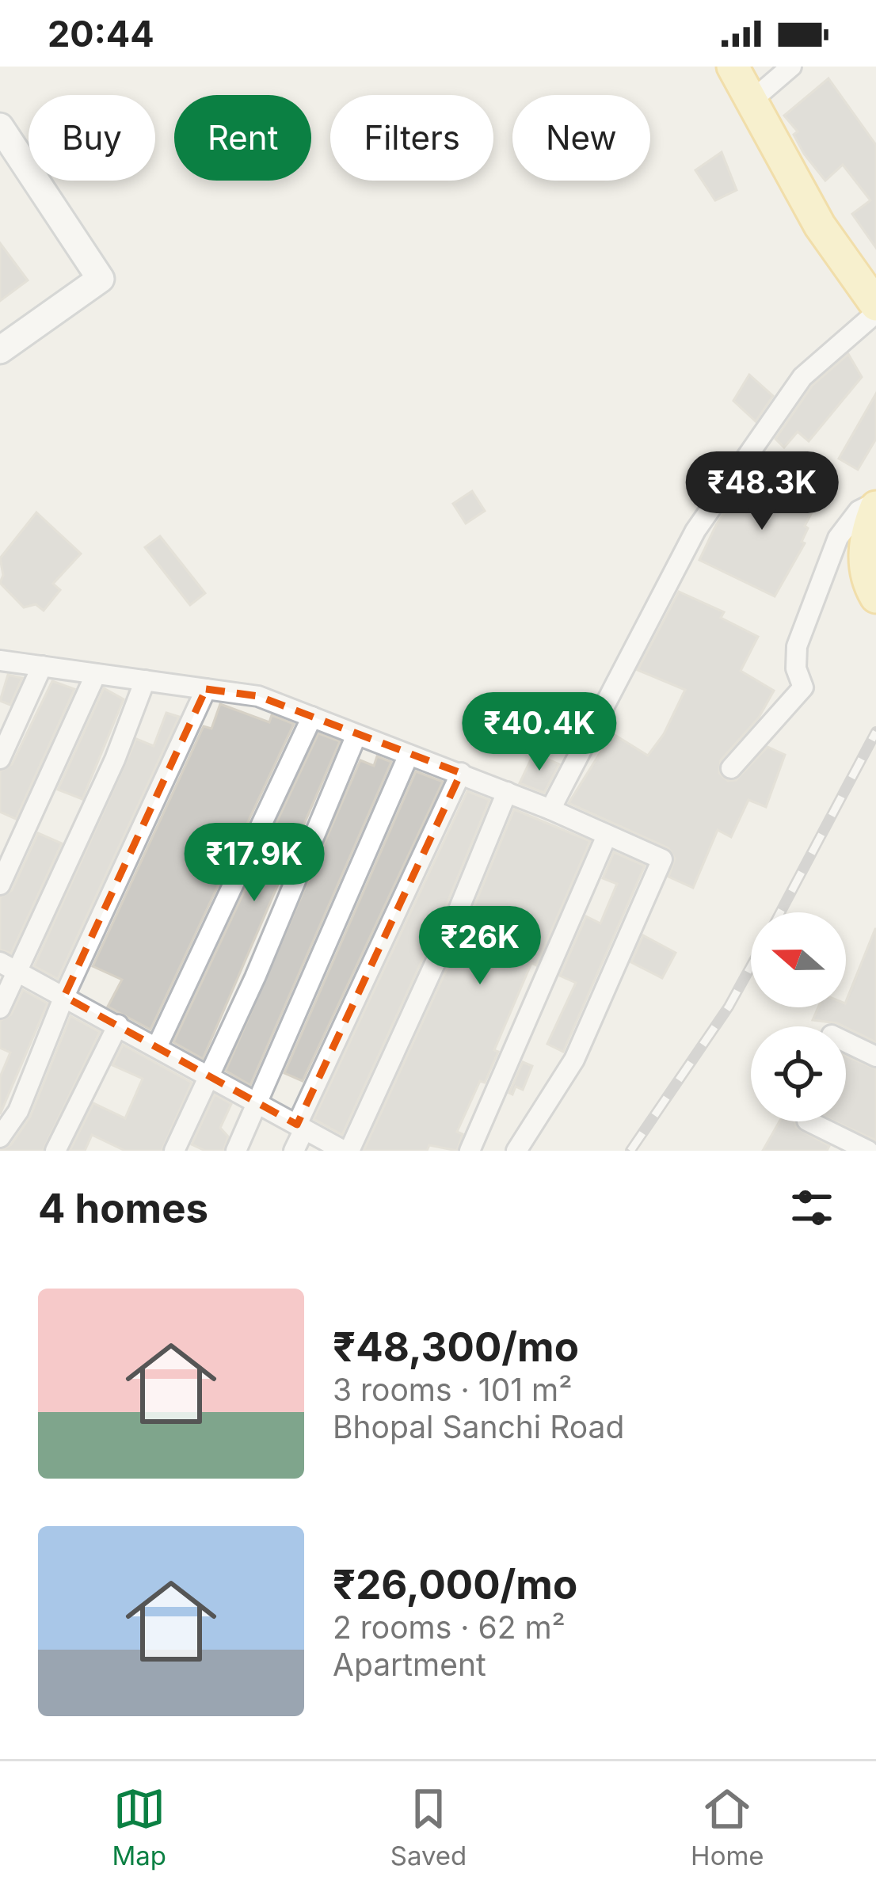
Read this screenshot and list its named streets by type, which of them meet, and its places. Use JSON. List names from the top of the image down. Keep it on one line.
{"north":"left","page":{"status":"20:44","chip":["Buy","Rent","Filters","New"],"price":["₹48.3K","₹40.4K","₹17.9K","₹26K"],"heading":"4 homes","list":[{"name":"₹48,300/mo","note":"3 rooms · 101 m² · Bhopal Sanchi Road"},{"name":"₹26,000/mo","note":"2 rooms · 62 m² · Apartment"}],"tabs":["Map","Saved","Home"]}}
